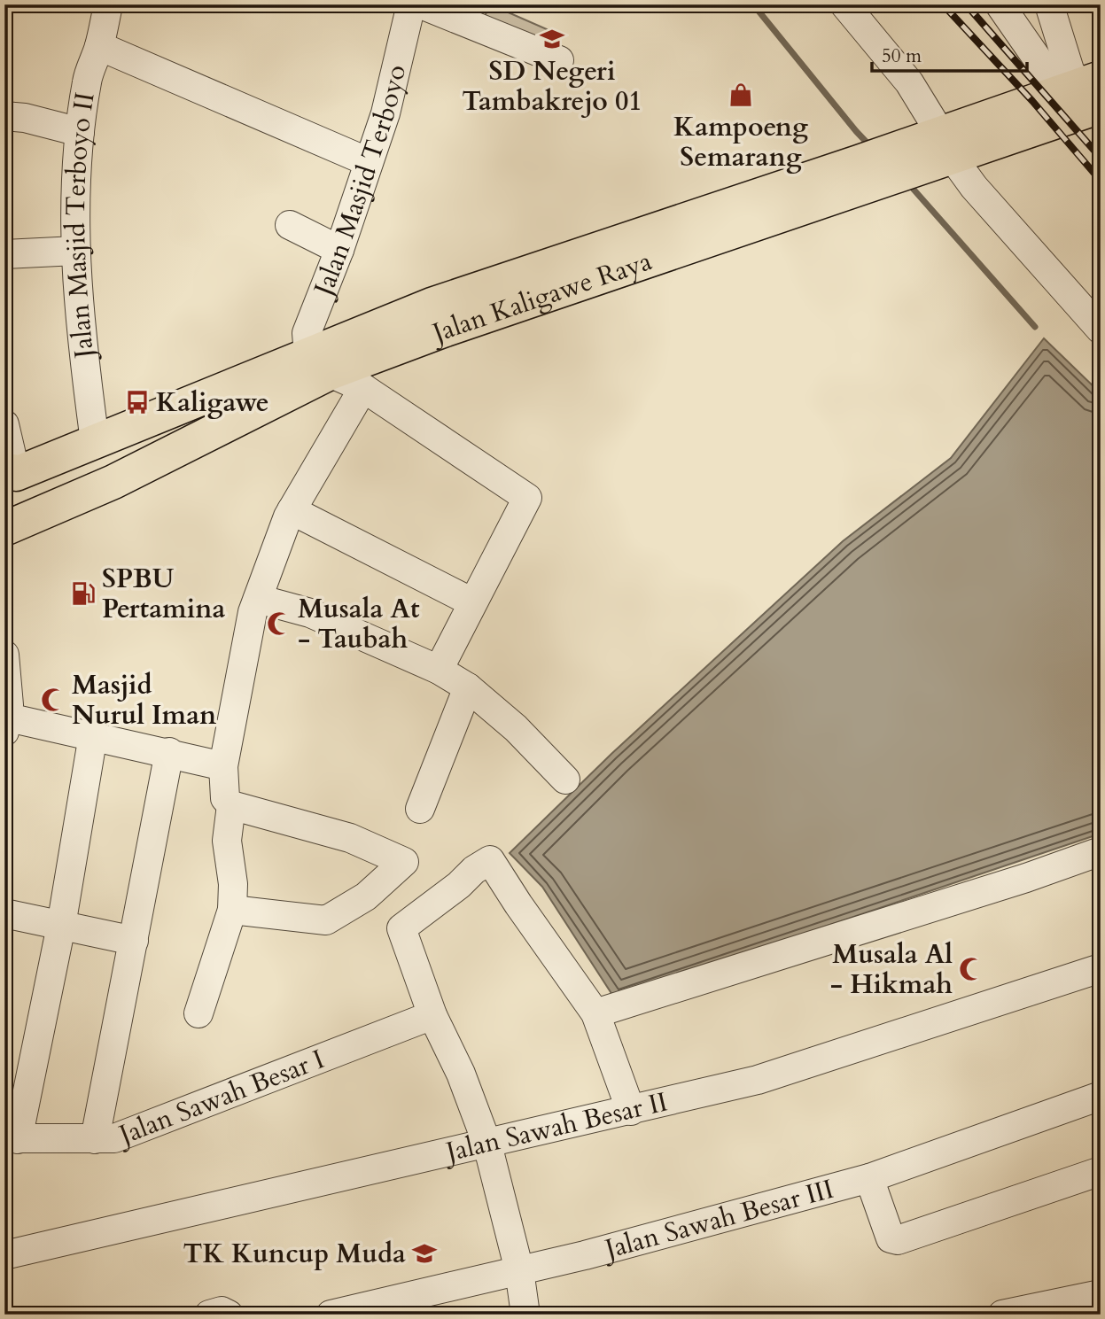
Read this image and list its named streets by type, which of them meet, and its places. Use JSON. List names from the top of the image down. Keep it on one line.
{"streets":{"highway":["Jalan Kaligawe Raya"],"street":["Jalan Masjid Terboyo","Jalan Masjid Terboyo II","Jalan Sawah Besar I","Jalan Sawah Besar II","Jalan Sawah Besar III"]},"crossings":[["Jalan Masjid Terboyo","Jalan Kaligawe Raya"],["Jalan Masjid Terboyo II","Jalan Kaligawe Raya"]],"places":{"school or university":["SD Negeri Tambakrejo 01","TK Kuncup Muda"],"shop":["Kampoeng Semarang"],"bus stop":["Kaligawe"],"fuel station":["SPBU Pertamina"],"mosque":["Musala At - Taubah","Masjid Nurul Iman","Musala Al - Hikmah"]},"scale_bar":"50 m"}
